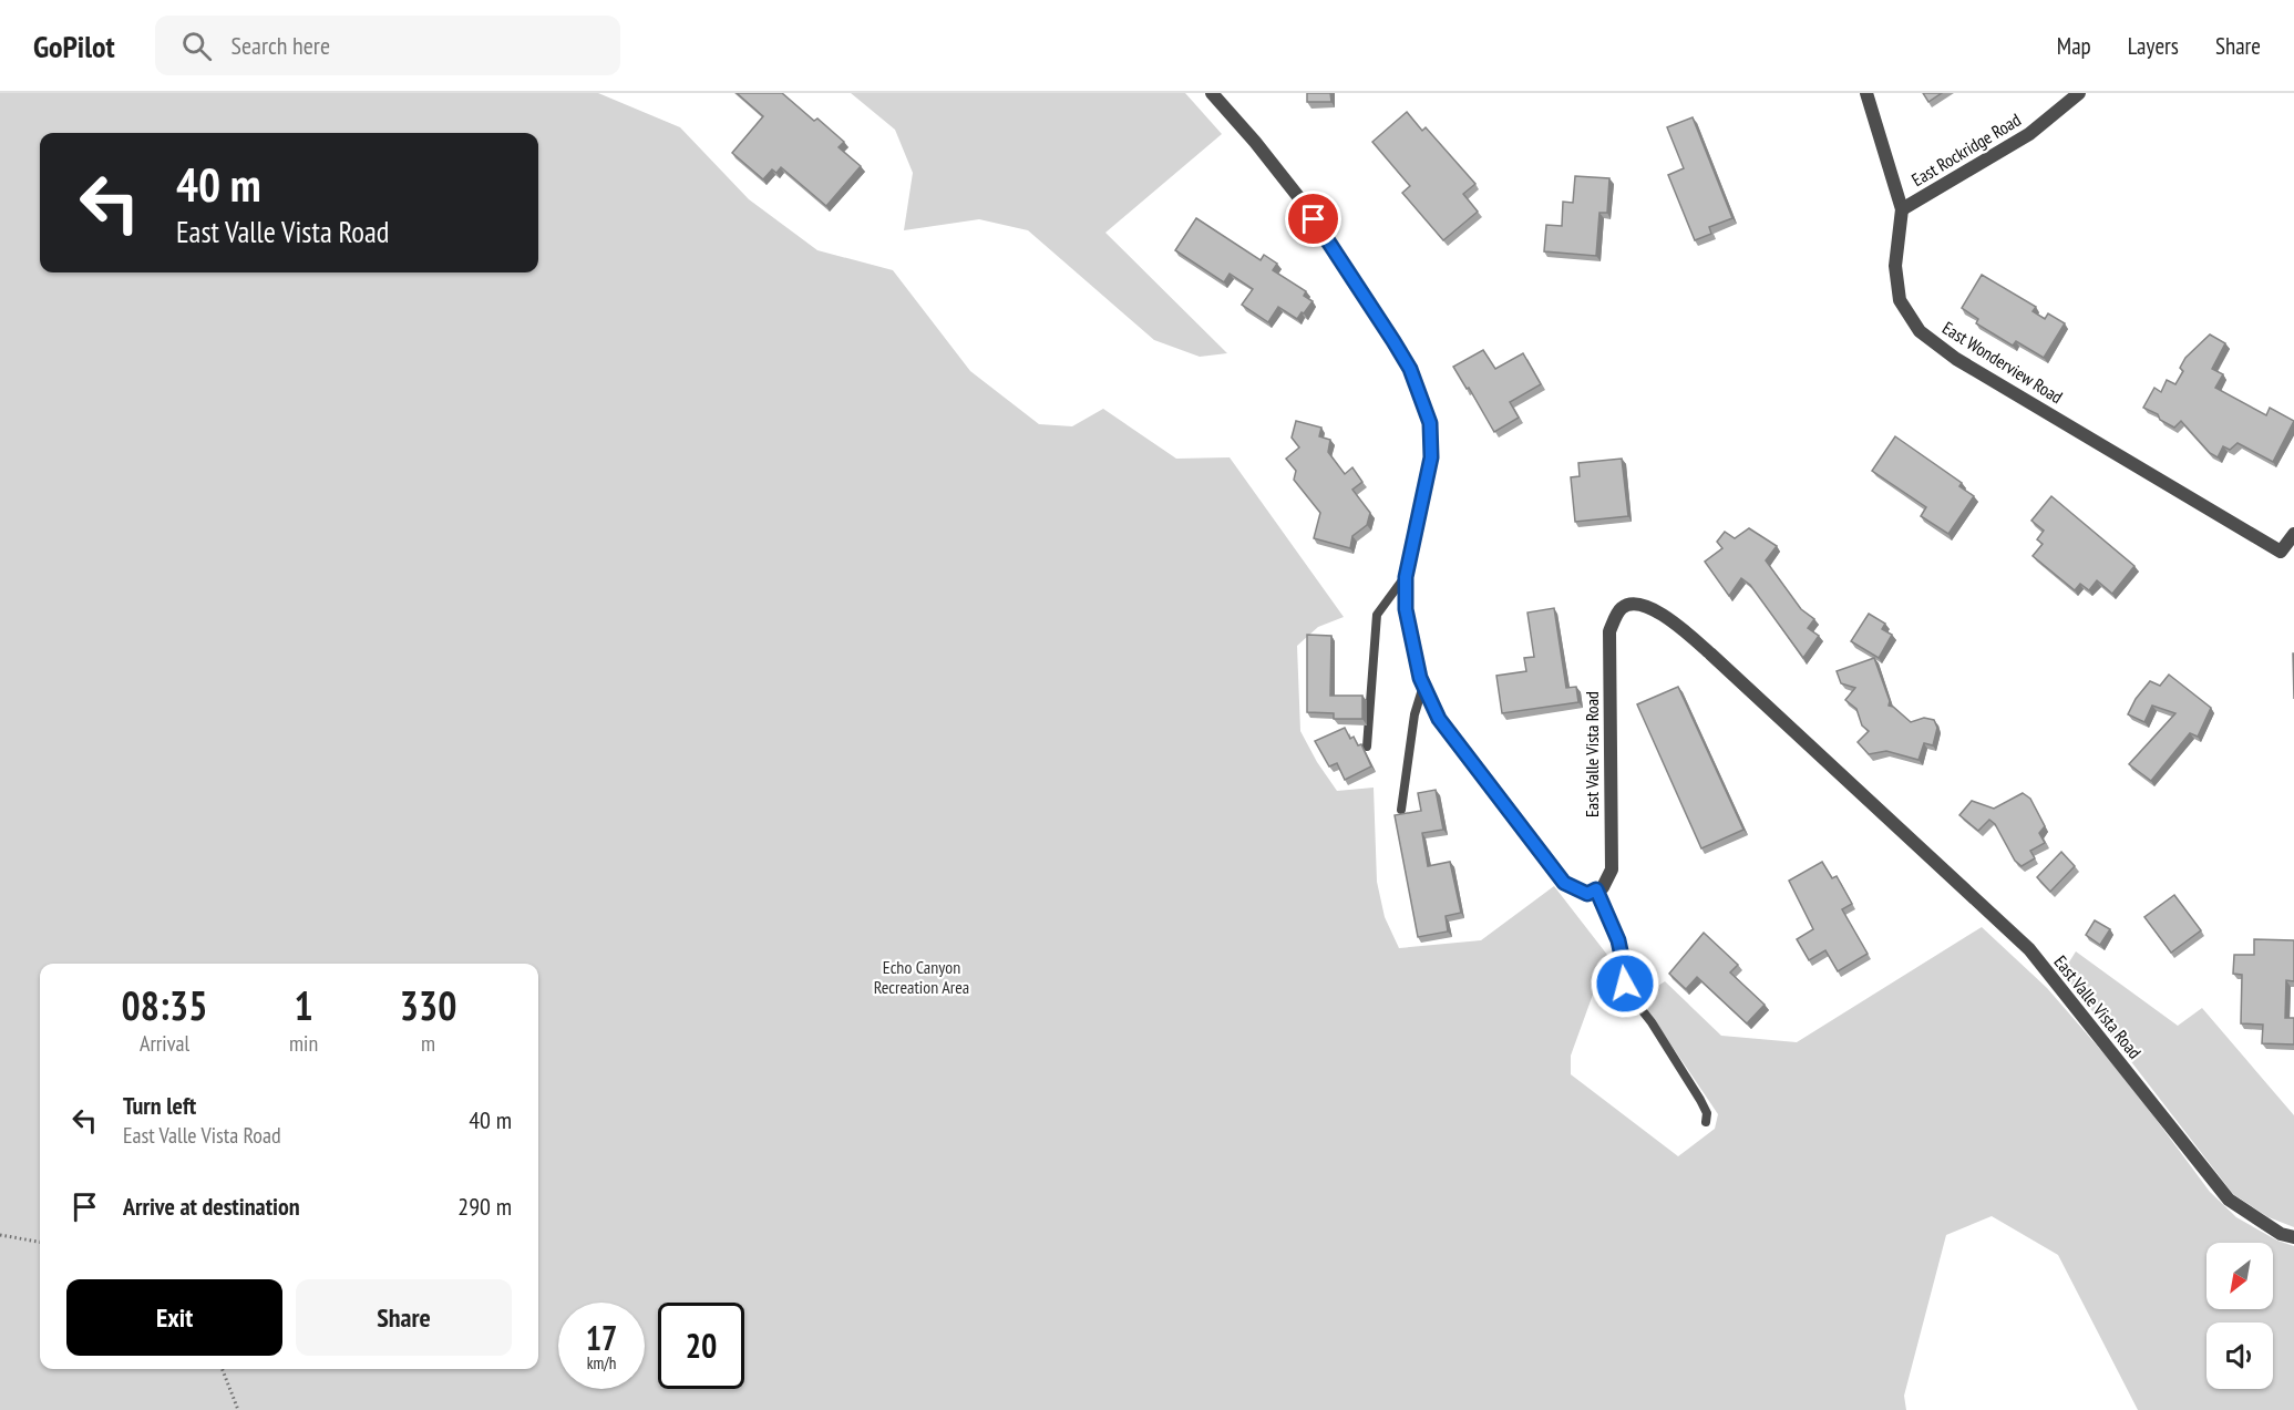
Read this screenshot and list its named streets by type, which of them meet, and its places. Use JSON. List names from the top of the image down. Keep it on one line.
{"streets":{"street":["East Rockridge Road","East Wonderview Road","East Valle Vista Road"]},"crossings":[["East Rockridge Road","East Wonderview Road"]],"parks":["Echo Canyon Recreation Area"],"north":"bottom left","page":{"header":"GoPilot","search":"Search here","nav":["Map","Layers","Share"],"turn":["40 m","East Valle Vista Road"],"eta":["08:35","Arrival","1","min","330","m"],"list":[{"name":"Turn left","note":"East Valle Vista Road","value":"40 m"},{"name":"Arrive at destination","value":"290 m"}],"buttons":["Exit","Share"],"speed":"17 km/h","limit":"20"}}
